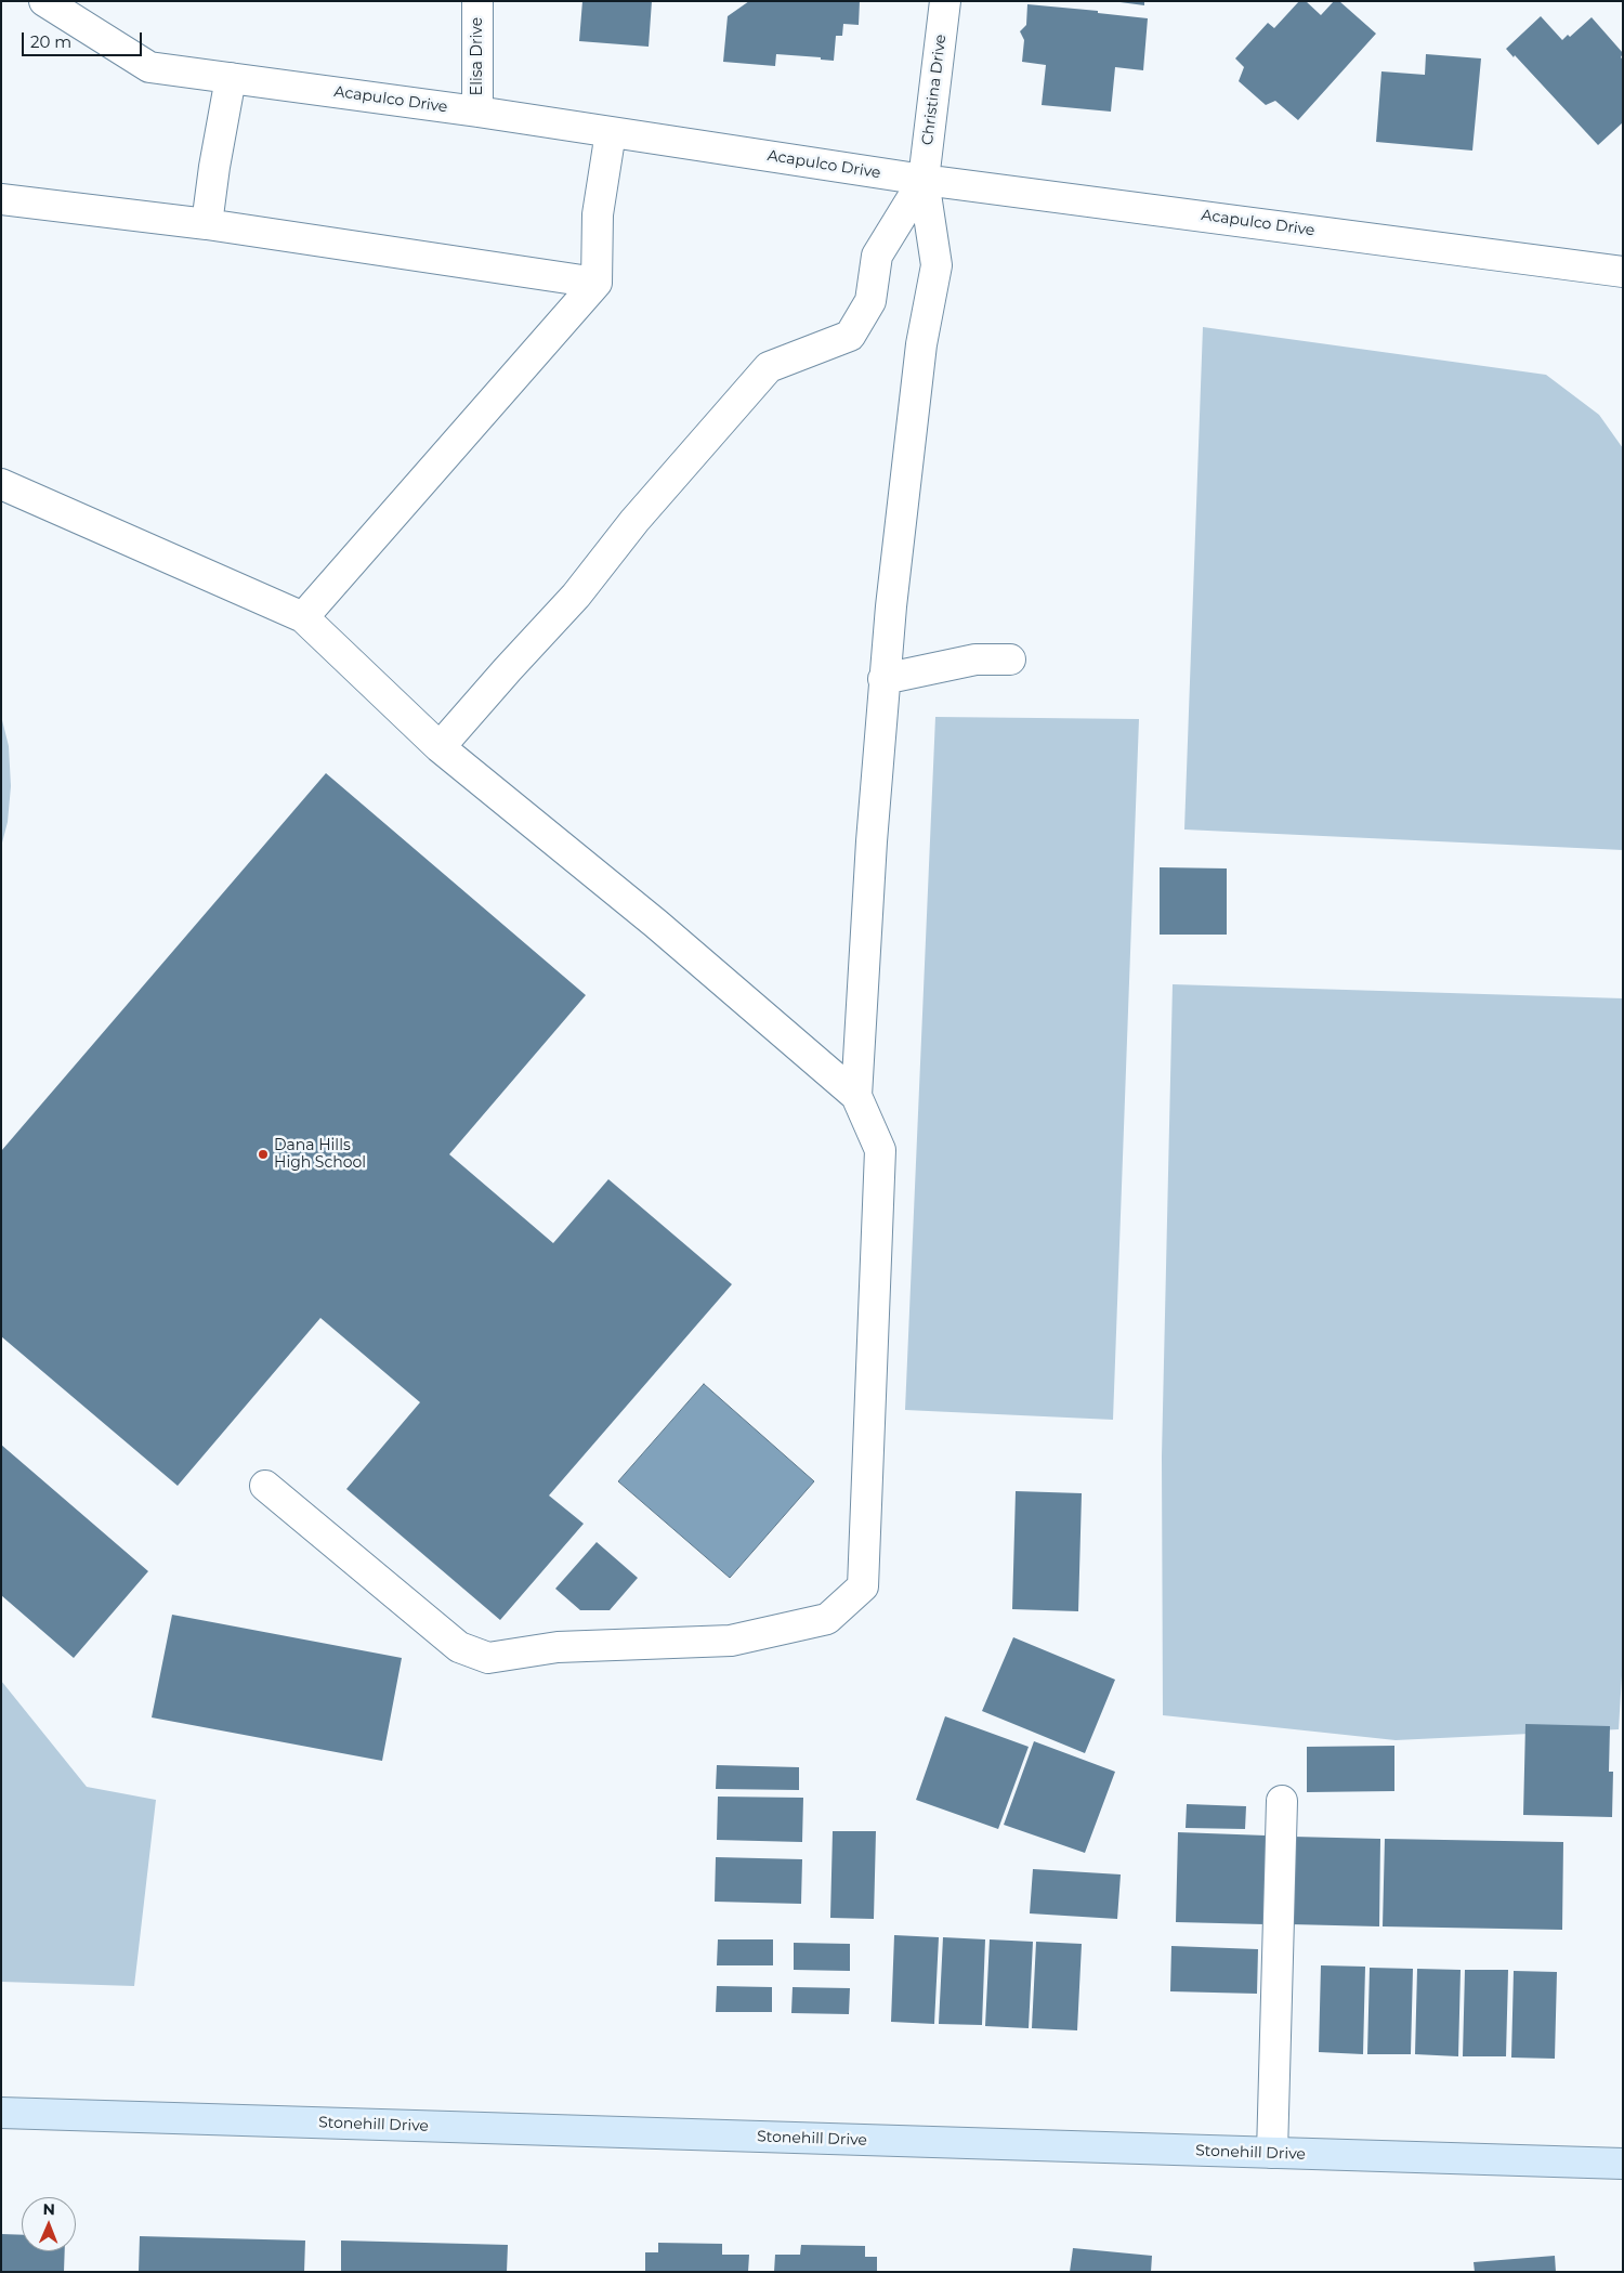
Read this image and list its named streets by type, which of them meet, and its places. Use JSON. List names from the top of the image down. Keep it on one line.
{"streets":{"main road":["Stonehill Drive"],"street":["Elisa Drive","Christina Drive","Acapulco Drive"]},"crossings":[["Elisa Drive","Acapulco Drive"],["Christina Drive","Acapulco Drive"]],"places":["Dana Hills High School"],"scale_bar":"20 m","north":"top"}
